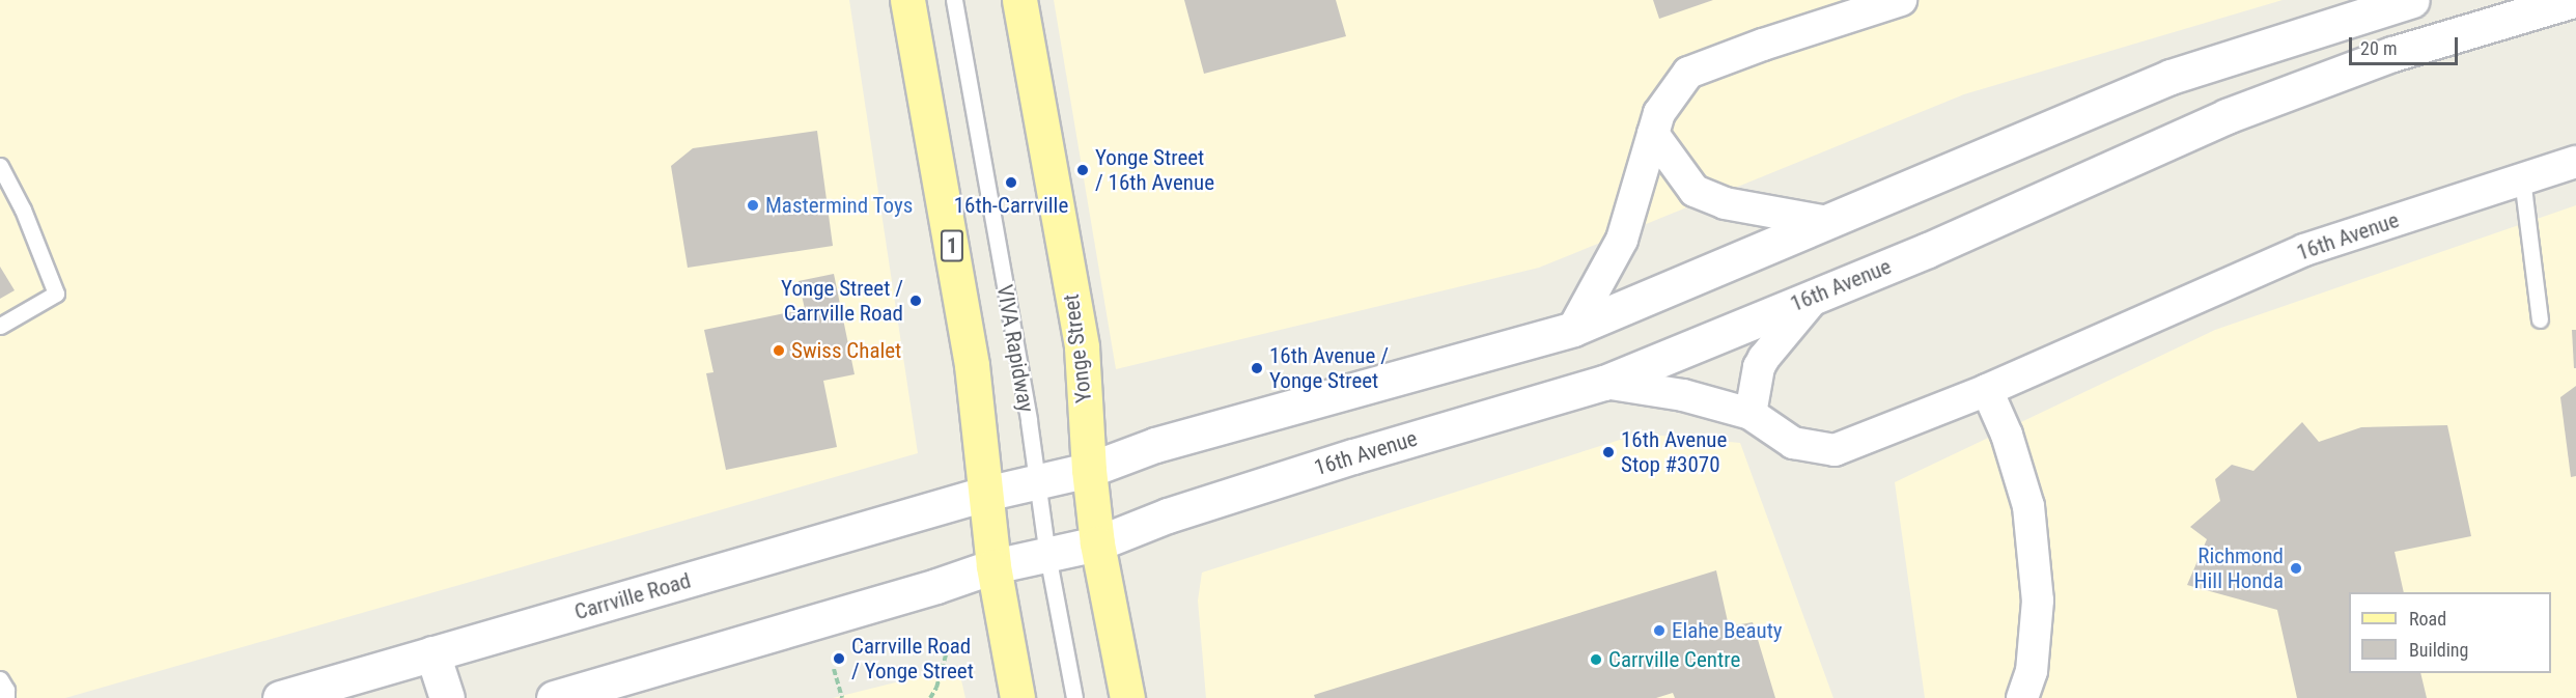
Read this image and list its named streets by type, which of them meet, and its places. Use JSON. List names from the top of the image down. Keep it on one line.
{"streets":{"main road":["16th Avenue","1","Yonge Street","Carrville Road"],"lane":["VIVA Rapidway"]},"crossings":[["16th Avenue","Yonge Street"],["1","Carrville Road"]],"places":["Yonge Street / 16th Avenue","16th-Carrville","Mastermind Toys","Yonge Street / Carrville Road","Swiss Chalet","16th Avenue / Yonge Street","16th Avenue Stop #3070","Richmond Hill Honda","Elahe Beauty","Carrville Road / Yonge Street","Carrville Centre"],"legend":["Road","Building"],"scale_bar":"20 m"}
